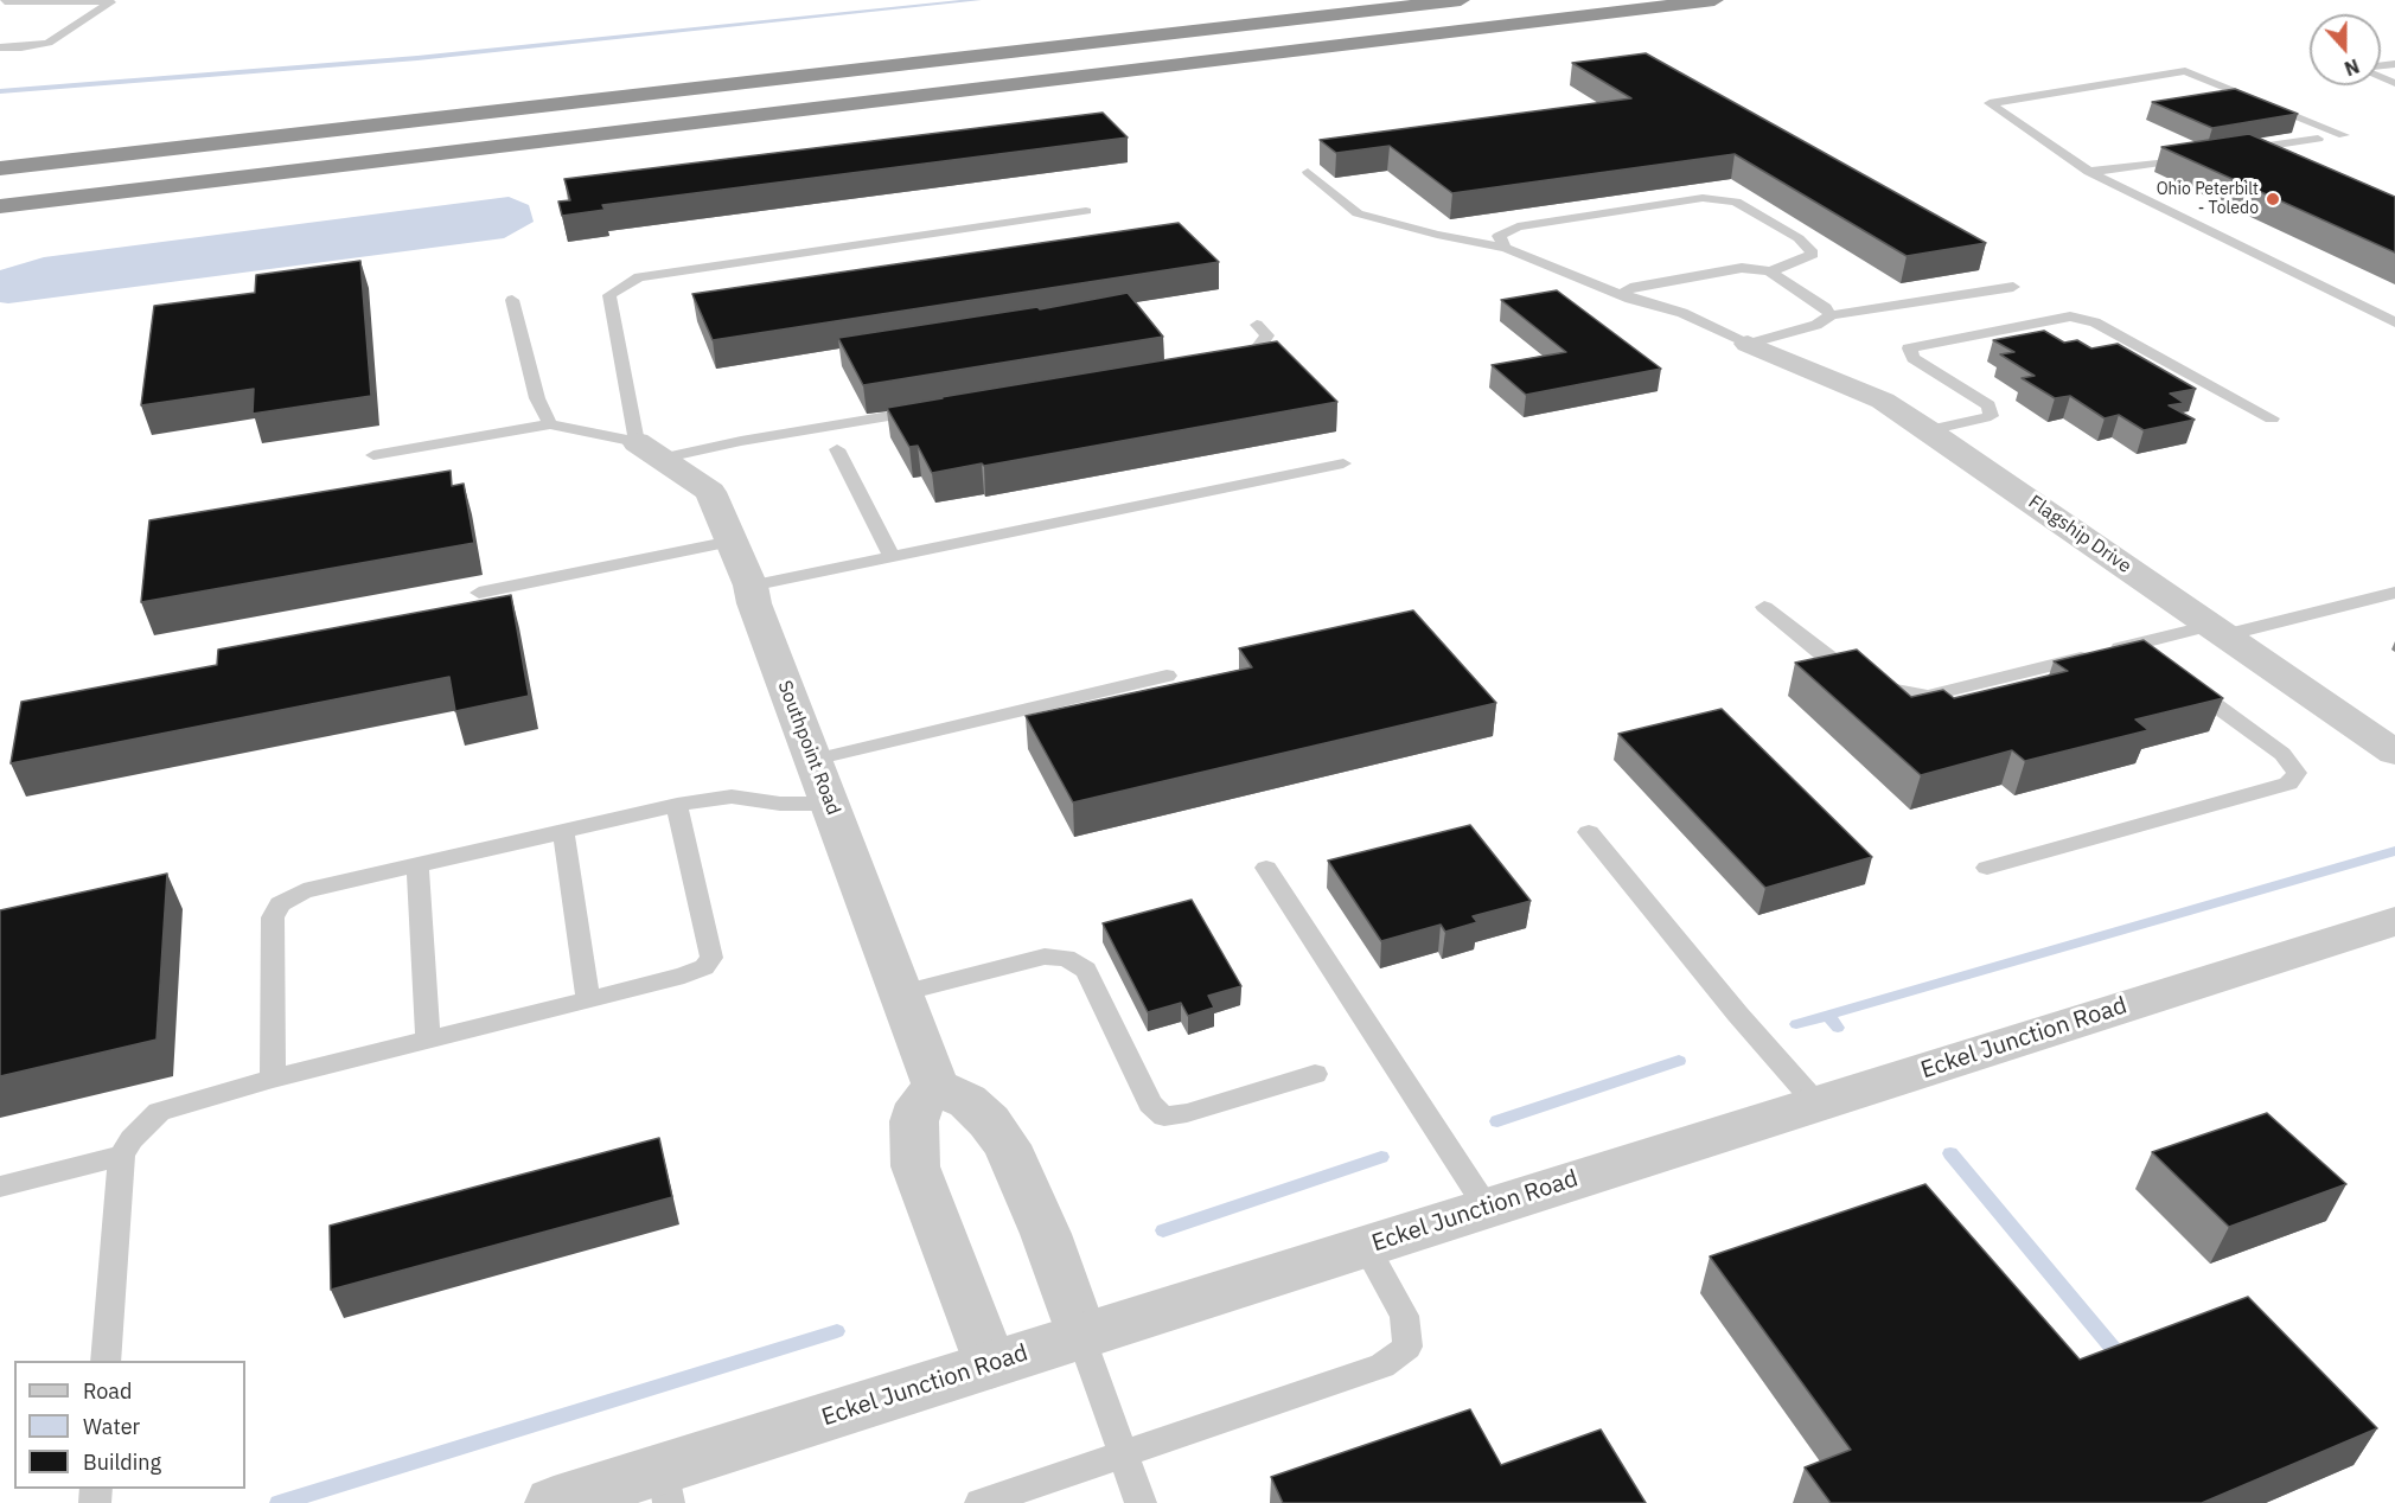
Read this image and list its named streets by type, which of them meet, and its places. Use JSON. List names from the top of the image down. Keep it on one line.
{"streets":{"street":["Flagship Drive","Southpoint Road","Eckel Junction Road"]},"places":["Ohio Peterbilt - Toledo"],"legend":["Road","Water","Building"],"north":"bottom"}
